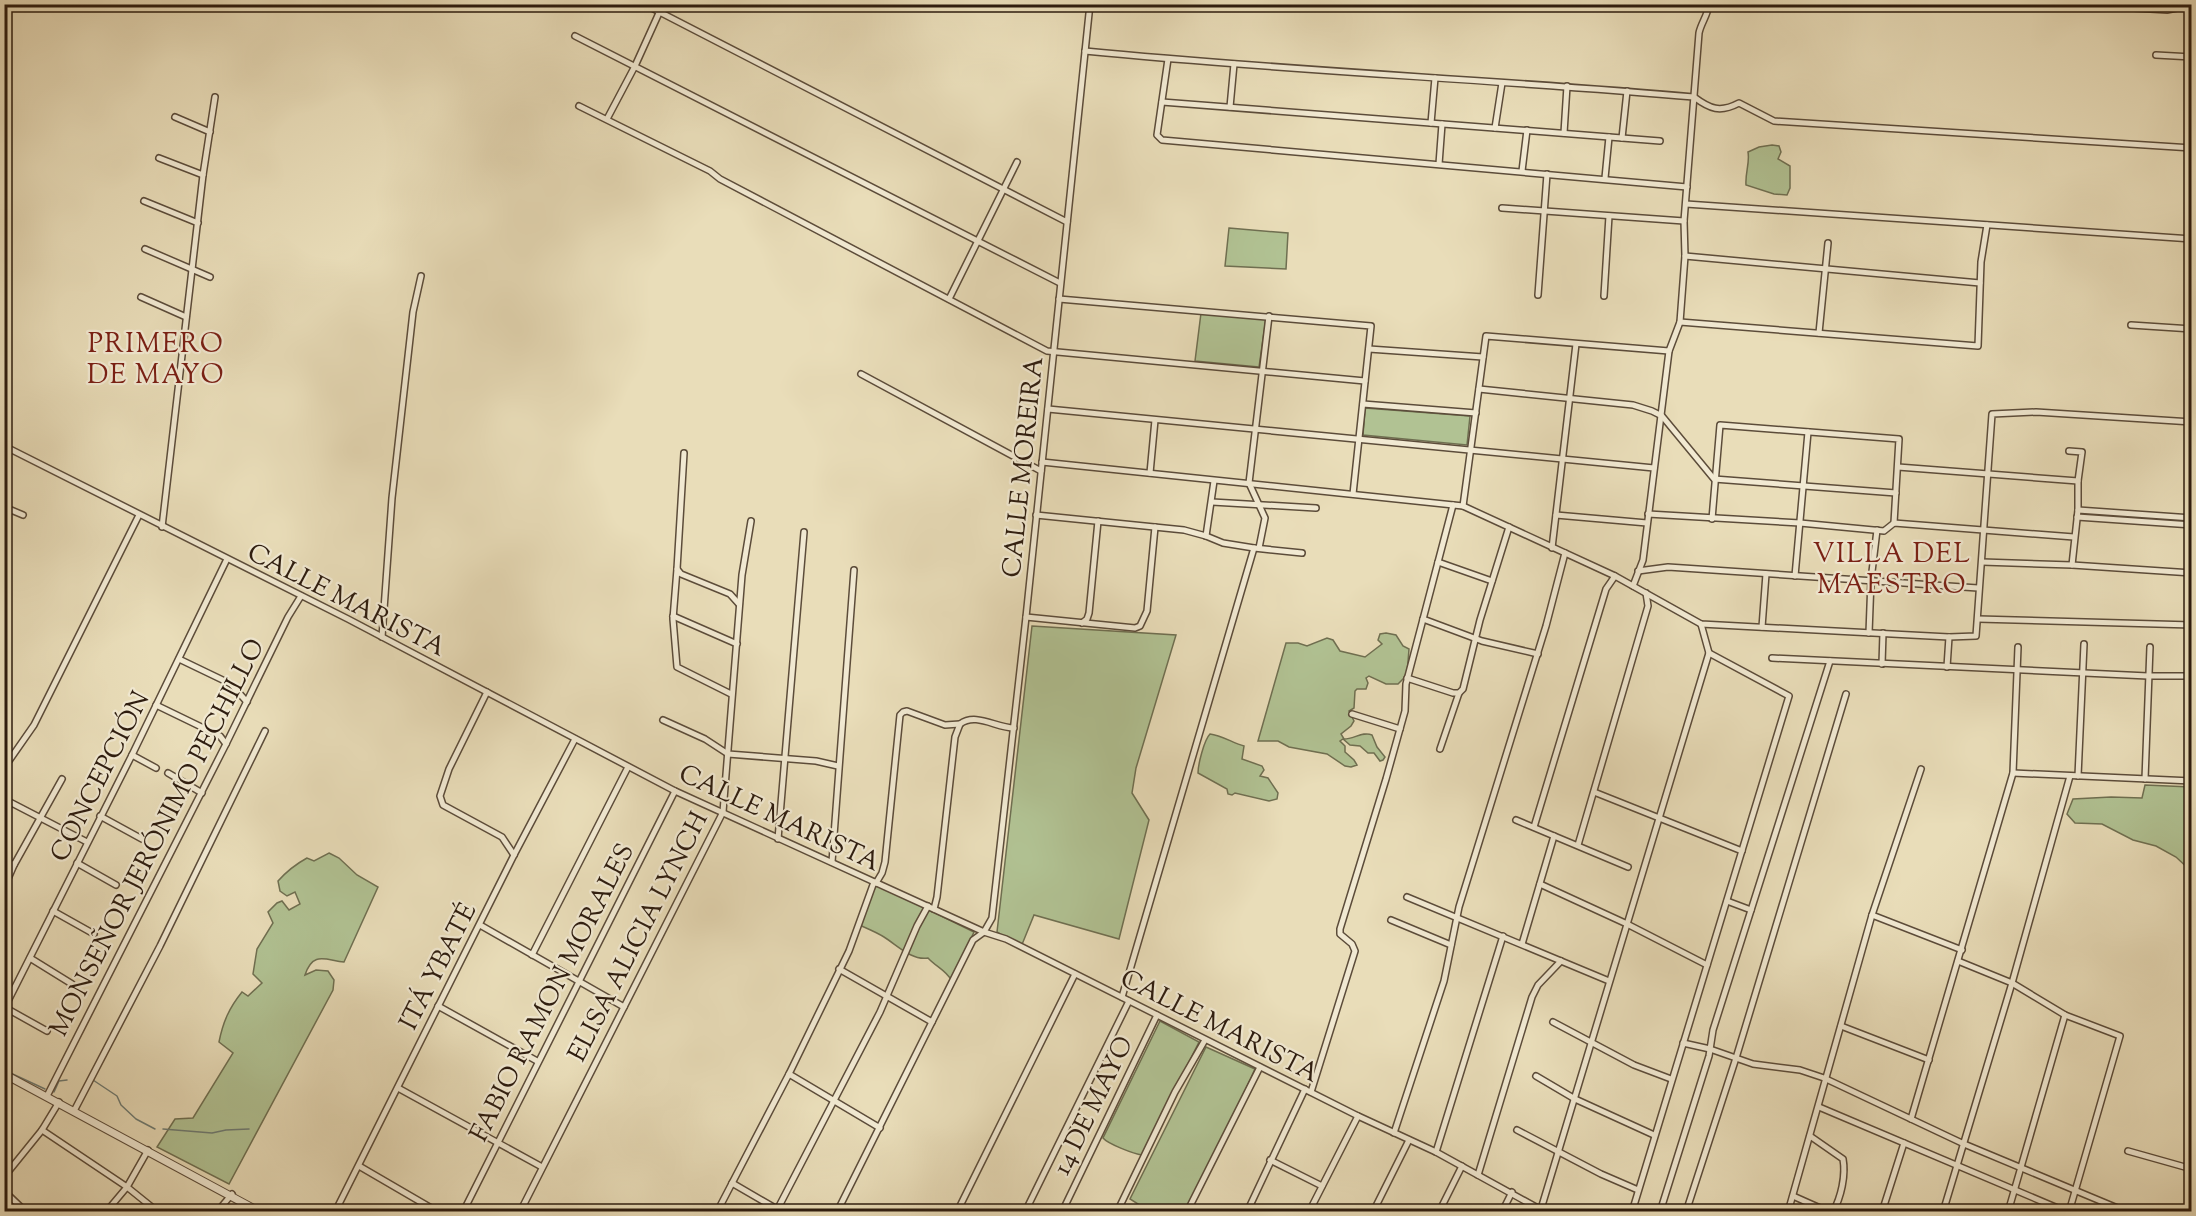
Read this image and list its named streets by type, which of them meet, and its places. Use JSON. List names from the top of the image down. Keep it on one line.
{"streets":{"street":["CALLE MOREIRA","CALLE MARISTA","CONCEPCIÓN","MONSEÑOR JERÓNIMO PECHILLO","ELISA ALICIA LYNCH","ITÁ YBATÉ","FABIO RAMON MORALES","14 DE MAYO"]},"crossings":[["CALLE MOREIRA","CALLE MARISTA"],["CALLE MARISTA","CONCEPCIÓN"],["CALLE MARISTA","MONSEÑOR JERÓNIMO PECHILLO"],["CALLE MARISTA","ELISA ALICIA LYNCH"],["CALLE MARISTA","ITÁ YBATÉ"],["CALLE MARISTA","FABIO RAMON MORALES"],["CALLE MARISTA","14 DE MAYO"]],"districts":["PRIMERO DE MAYO","VILLA DEL MAESTRO"]}
